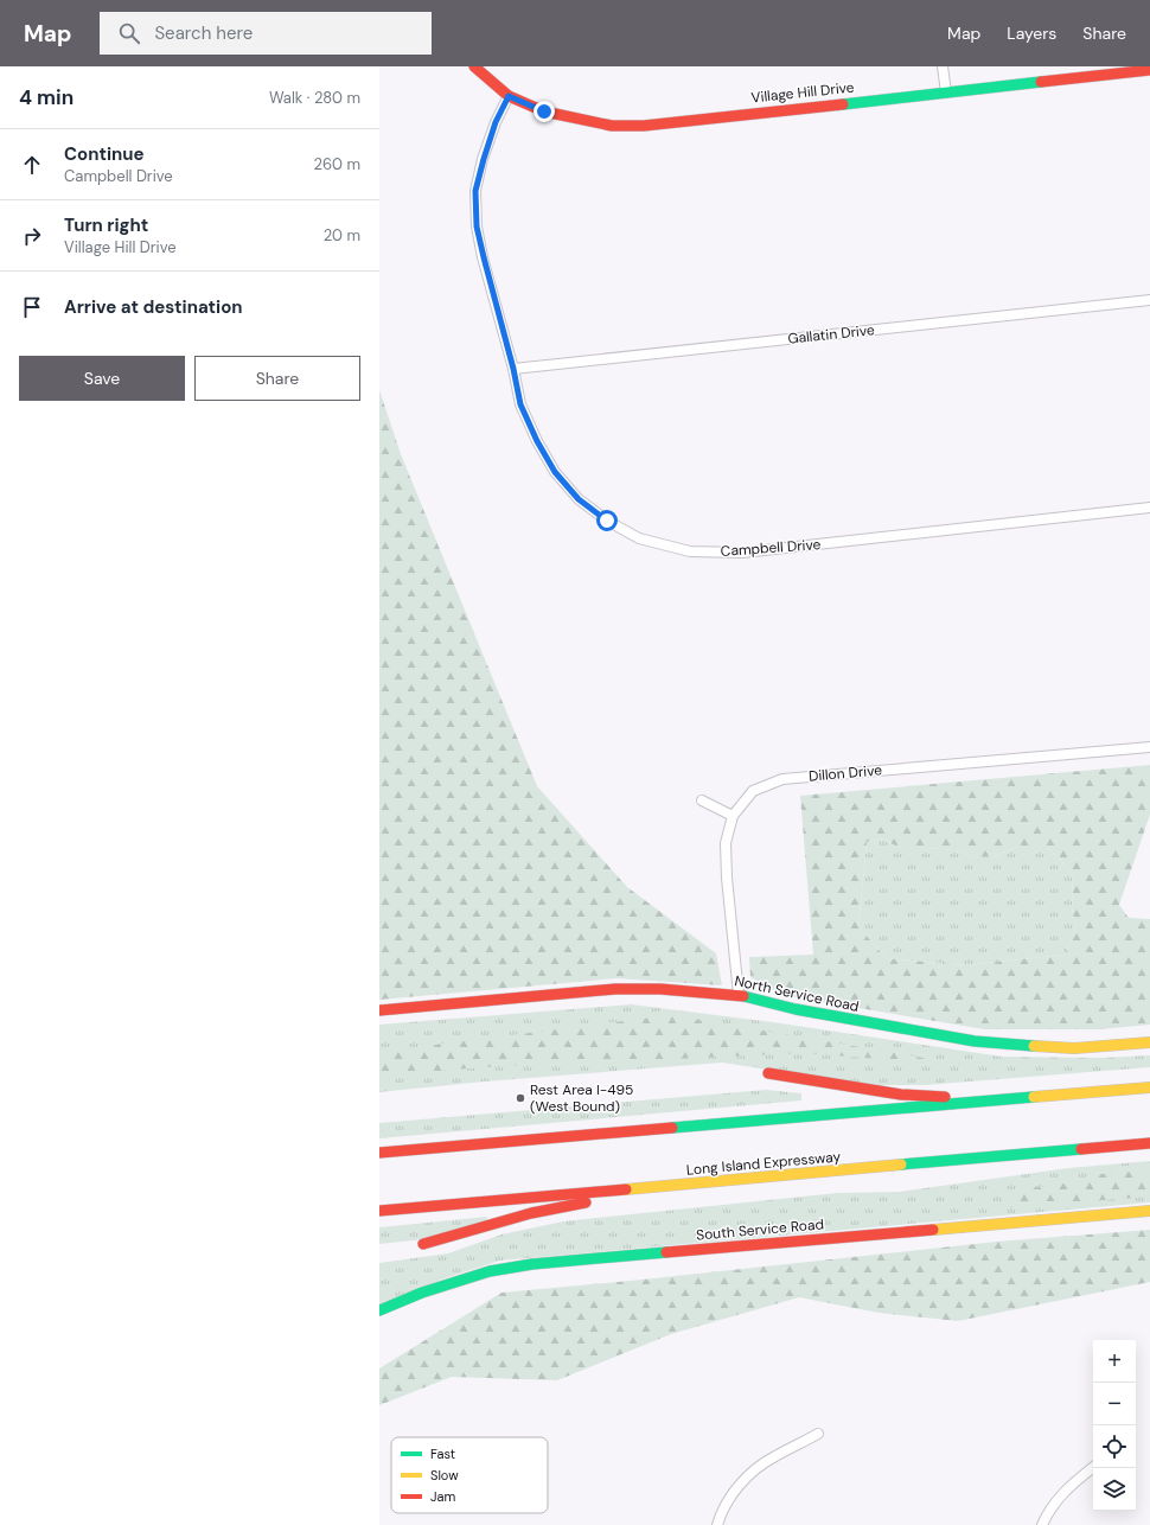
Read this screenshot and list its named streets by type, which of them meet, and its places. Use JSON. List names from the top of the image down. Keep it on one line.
{"streets":{"main road":["Village Hill Drive","North Service Road","Long Island Expressway","South Service Road"],"street":["Gallatin Drive","Campbell Drive","Dillon Drive"]},"crossings":[["Village Hill Drive","Campbell Drive"],["Gallatin Drive","Campbell Drive"],["Dillon Drive","North Service Road"]],"places":["Rest Area I-495 (West Bound)"],"legend":["Fast","Slow","Jam"],"page":{"header":"Map","search":"Search here","nav":["Map","Layers","Share"],"heading":["4 min","Walk · 280 m"],"list":[["Continue","Campbell Drive","260 m"],["Turn right","Village Hill Drive","20 m"],"Arrive at destination"],"buttons":["Save","Share"],"map_buttons":["+","−"]}}
